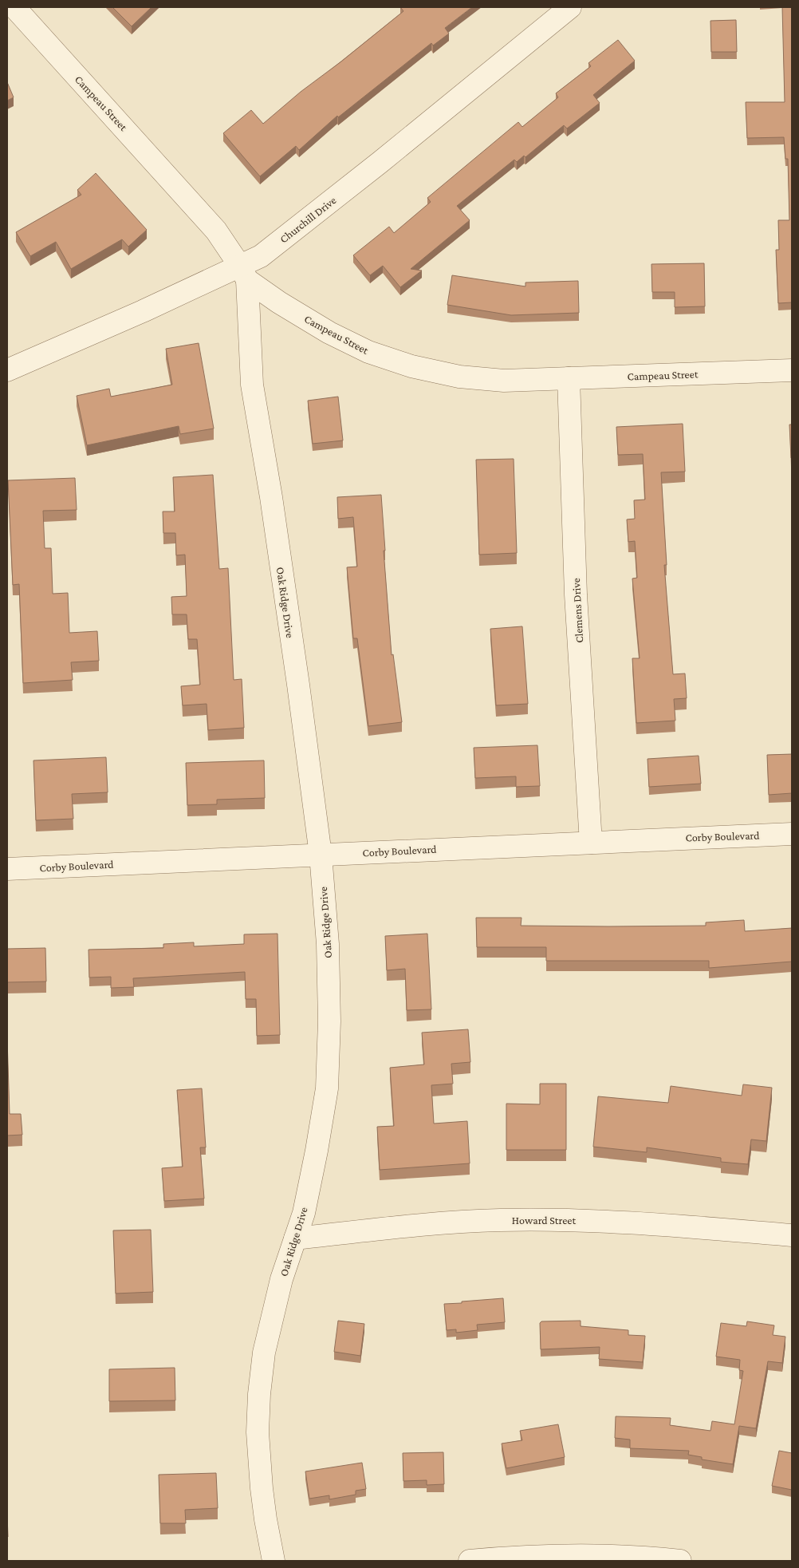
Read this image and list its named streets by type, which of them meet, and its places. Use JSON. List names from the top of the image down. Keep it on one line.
{"streets":{"street":["Campeau Street","Churchill Drive","Oak Ridge Drive","Clemens Drive","Corby Boulevard","Howard Street"]},"crossings":[["Campeau Street","Churchill Drive"],["Campeau Street","Oak Ridge Drive"],["Campeau Street","Clemens Drive"],["Churchill Drive","Oak Ridge Drive"],["Oak Ridge Drive","Corby Boulevard"],["Oak Ridge Drive","Howard Street"],["Clemens Drive","Corby Boulevard"]]}
